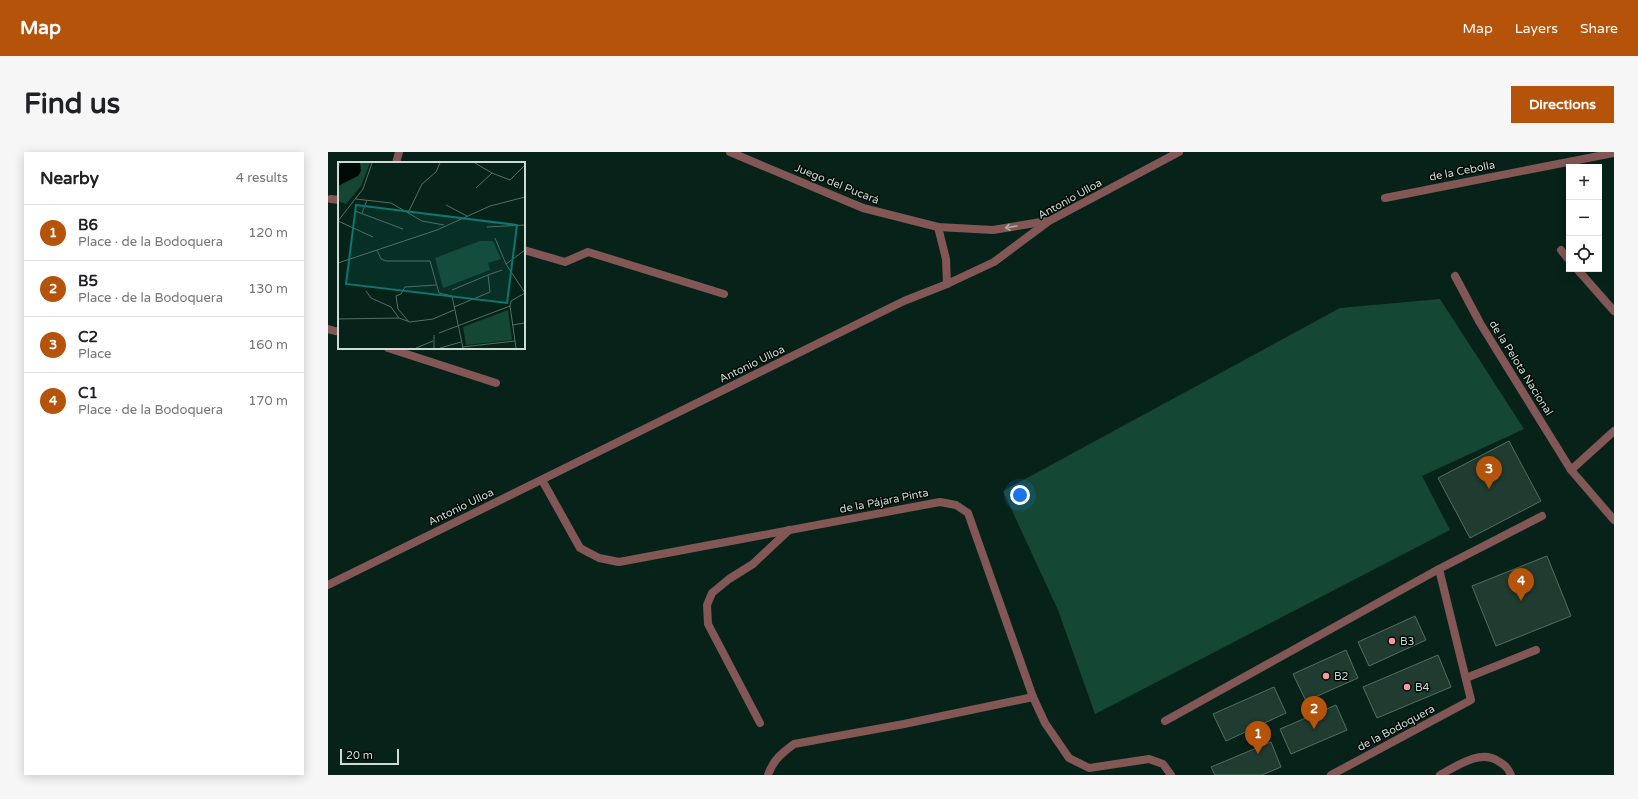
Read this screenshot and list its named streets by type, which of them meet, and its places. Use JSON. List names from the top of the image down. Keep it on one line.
{"streets":{"street":["de la Cebolla","Juego del Pucará","Antonio Ulloa","de la Pelota Nacional","de la Pájara Pinta","de la Bodoquera"]},"crossings":[["Juego del Pucará","Antonio Ulloa"],["Antonio Ulloa","de la Pájara Pinta"]],"places":["B3","B2","B4"],"scale_bar":"20 m","page":{"header":"Map","nav":["Map","Layers","Share"],"buttons":"Directions","title":"Find us","heading":["Nearby","4 results"],"map_buttons":["+","−"],"list":[{"mark":"1","name":"B6","note":"Place · de la Bodoquera","value":"120 m"},{"mark":"2","name":"B5","note":"Place · de la Bodoquera","value":"130 m"},{"mark":"3","name":"C2","note":"Place","value":"160 m"},{"mark":"4","name":"C1","note":"Place · de la Bodoquera","value":"170 m"}],"pins":["3","4","2","1"],"scale":"20 m"}}
